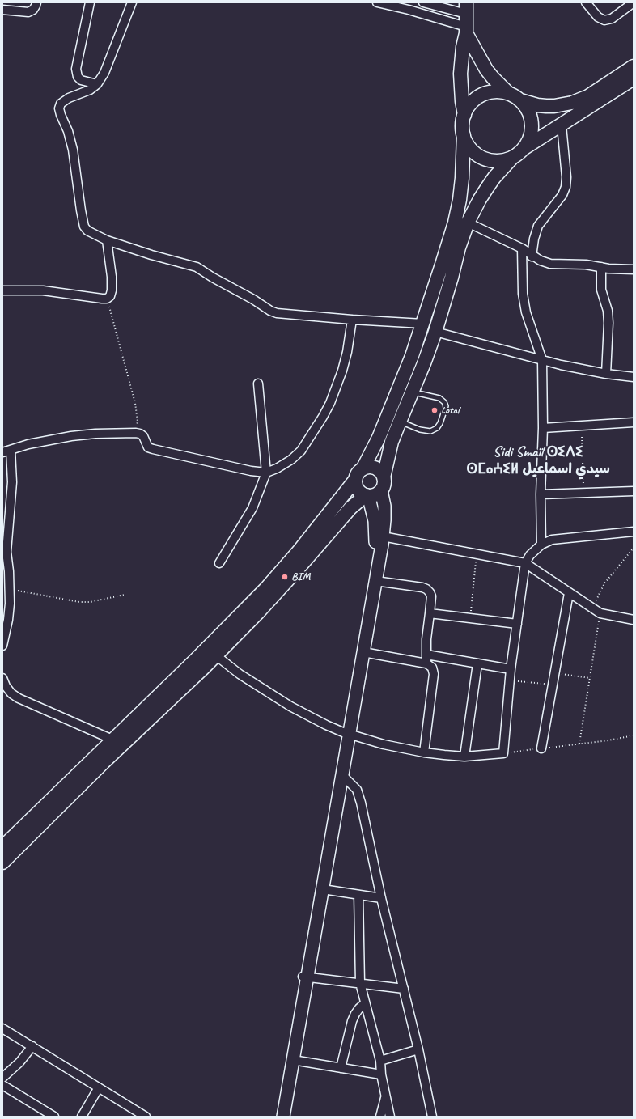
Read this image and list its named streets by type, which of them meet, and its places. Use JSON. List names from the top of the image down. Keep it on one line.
{"districts":["Sidi Smaïl ⵙⵉⴷⵉ ⵙⵎⴰⵄⵉⵍ سيدي اسماعيل"],"places":["total","BIM"]}
